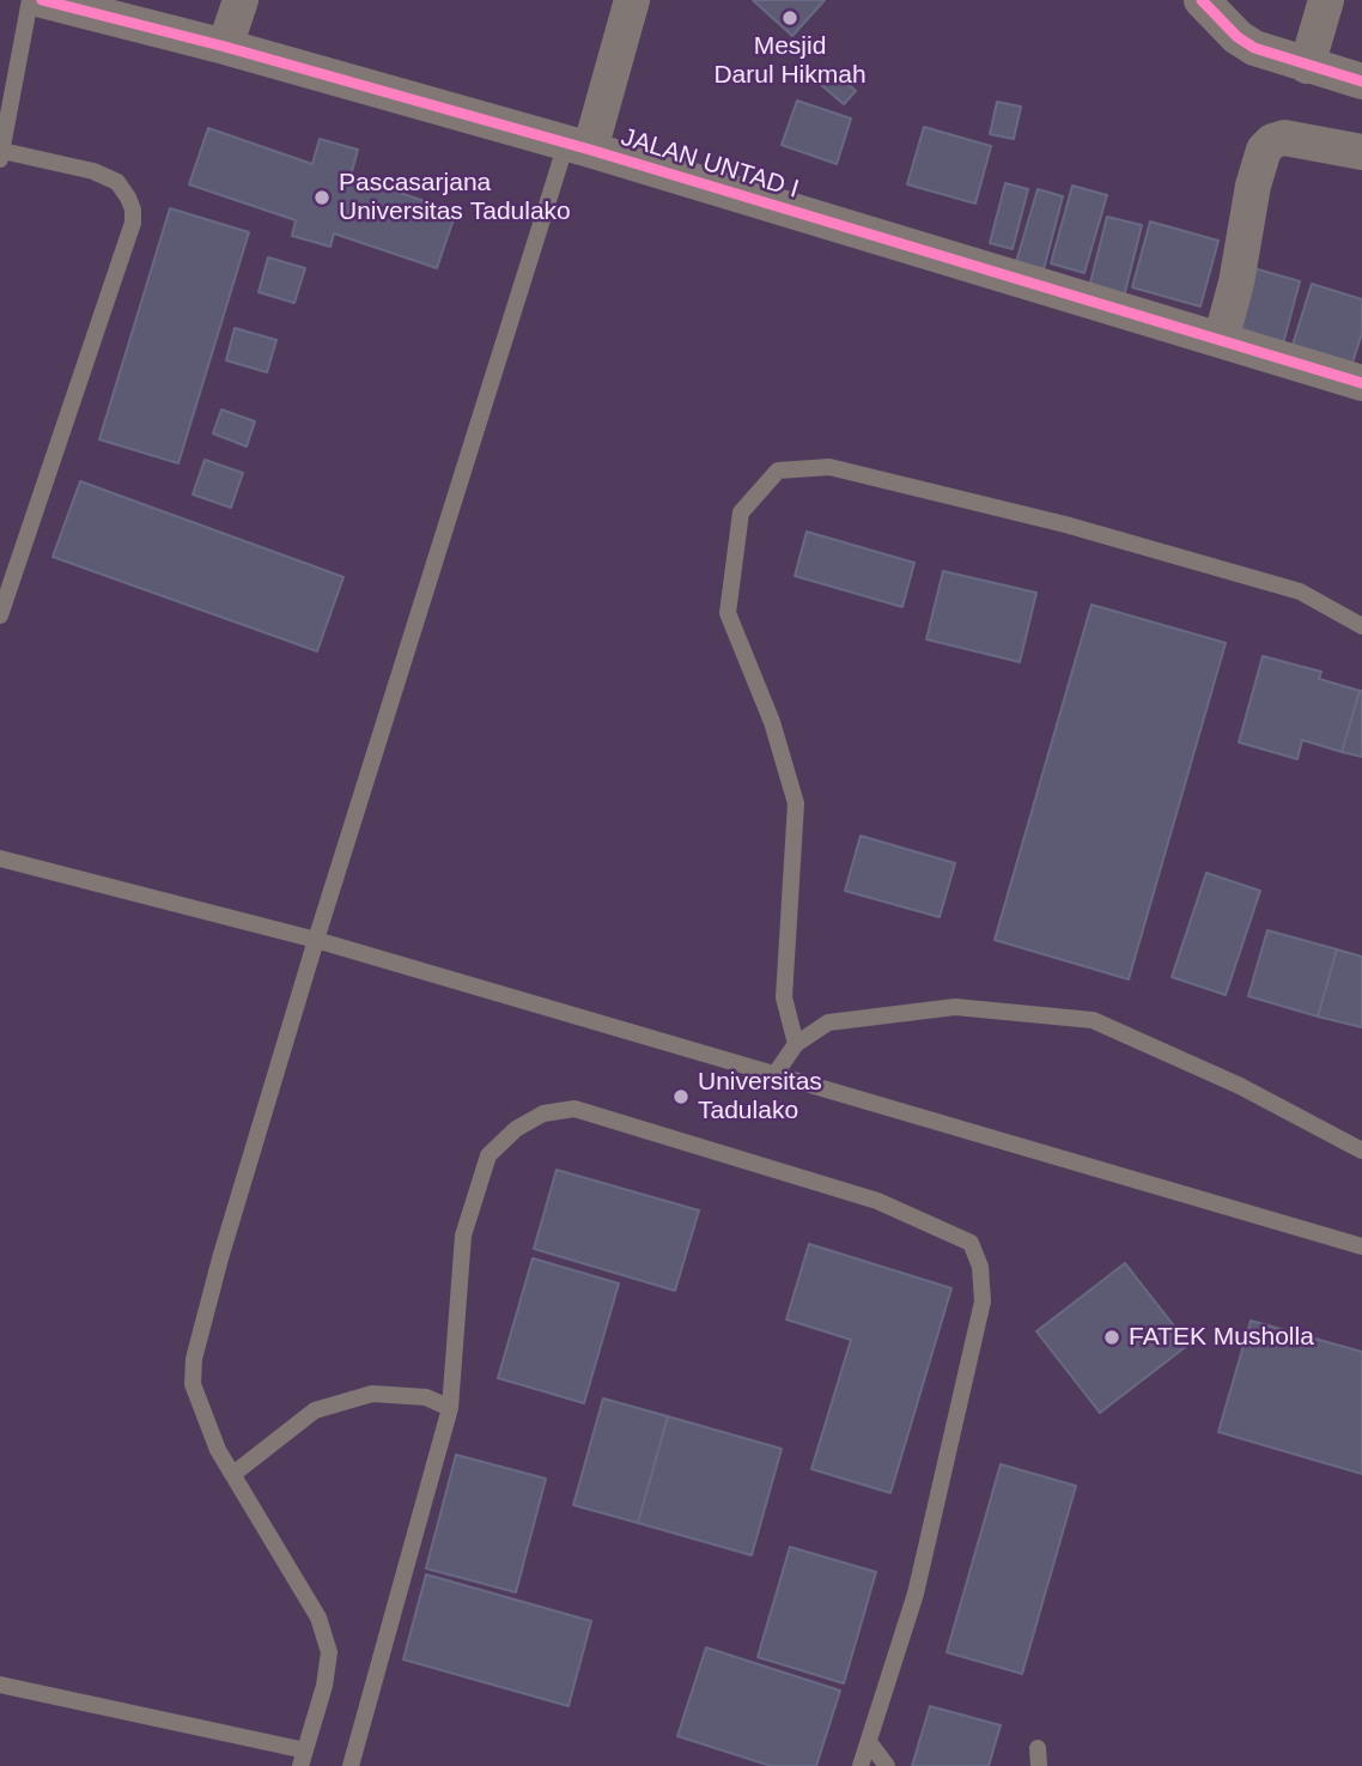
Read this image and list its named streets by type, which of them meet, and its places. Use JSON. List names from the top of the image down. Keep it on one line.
{"streets":{"street":["JALAN UNTAD I"]},"places":["Mesjid Darul Hikmah","Pascasarjana Universitas Tadulako","Universitas Tadulako","FATEK Musholla"]}
